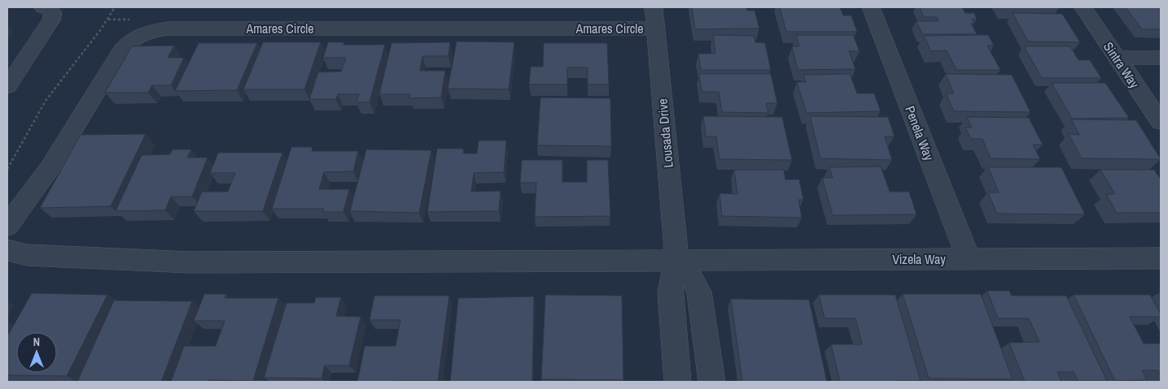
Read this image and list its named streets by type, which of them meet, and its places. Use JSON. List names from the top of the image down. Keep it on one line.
{"streets":{"street":["Amares Circle","Sintra Way","Lousada Drive","Penela Way","Vizela Way"]},"crossings":[["Amares Circle","Lousada Drive"],["Lousada Drive","Vizela Way"],["Penela Way","Vizela Way"]],"north":"top"}
